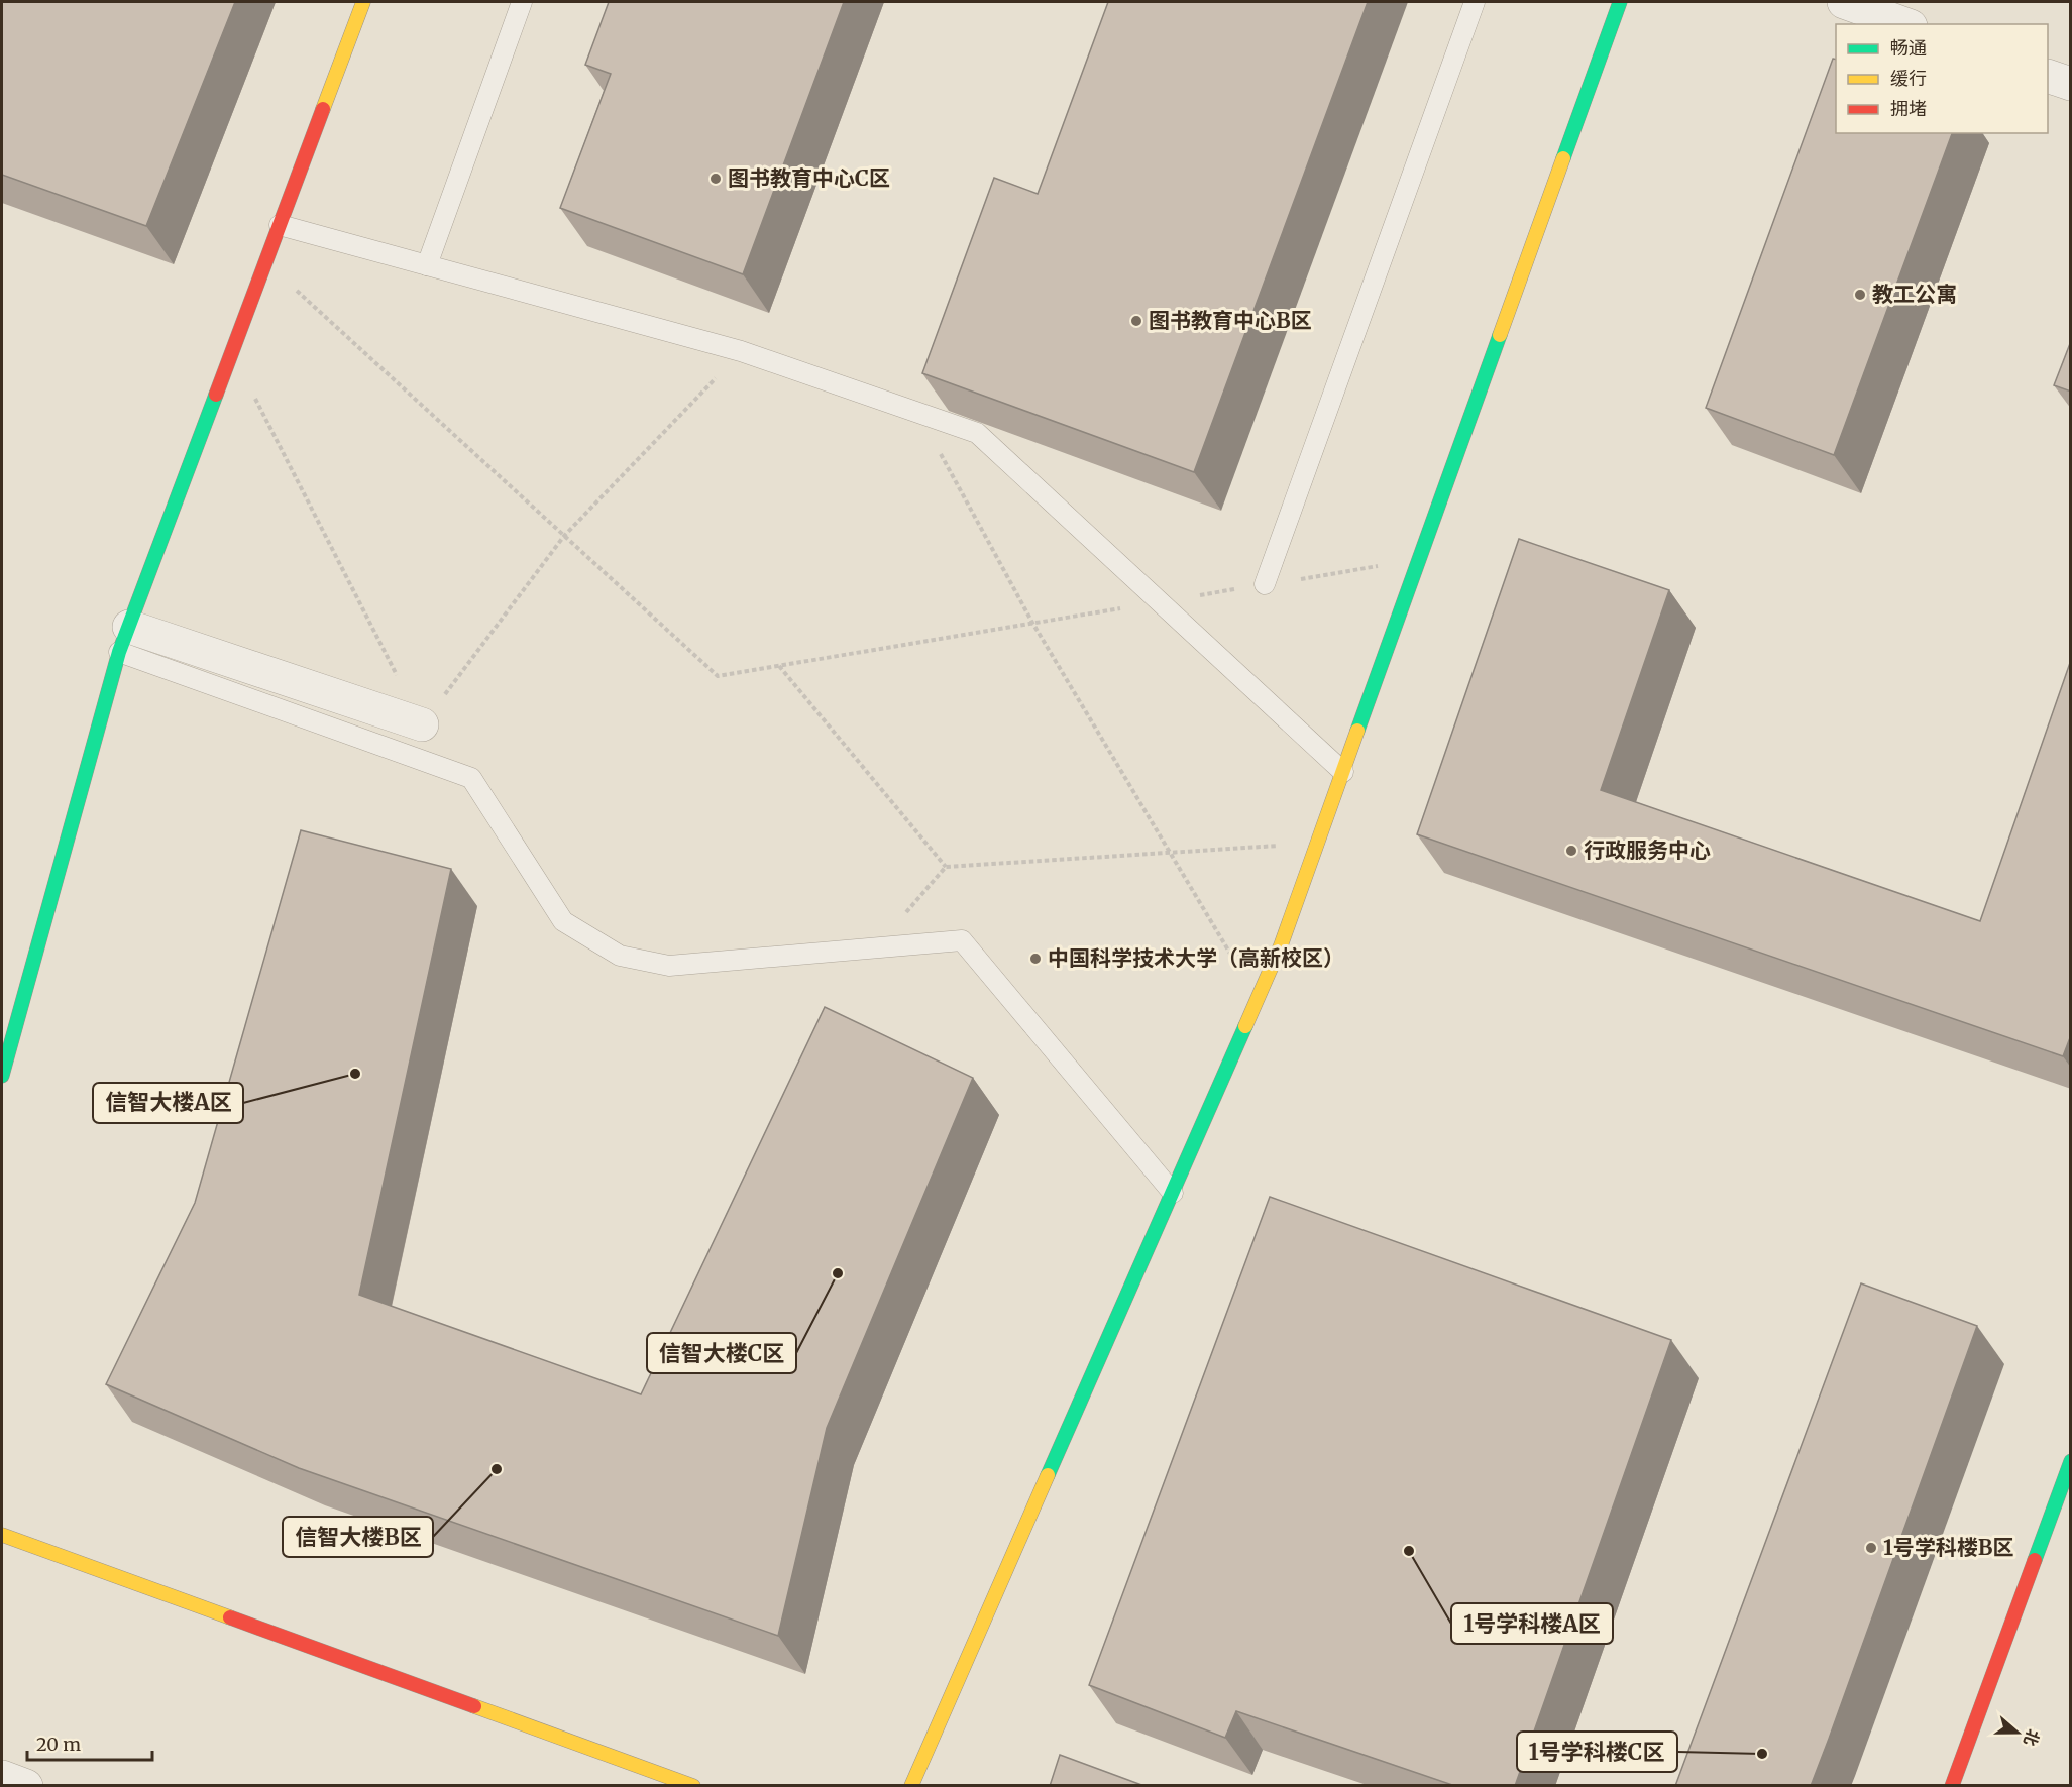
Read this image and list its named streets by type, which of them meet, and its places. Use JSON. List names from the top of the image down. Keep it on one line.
{"places":["图书教育中心C区","教工公寓","图书教育中心B区","行政服务中心","中国科学技术大学（高新校区）","信智大楼A区","信智大楼C区","信智大楼B区","1号学科楼B区","1号学科楼A区","1号学科楼C区"],"legend":["畅通","缓行","拥堵"],"scale_bar":"20 m","north":"right"}
